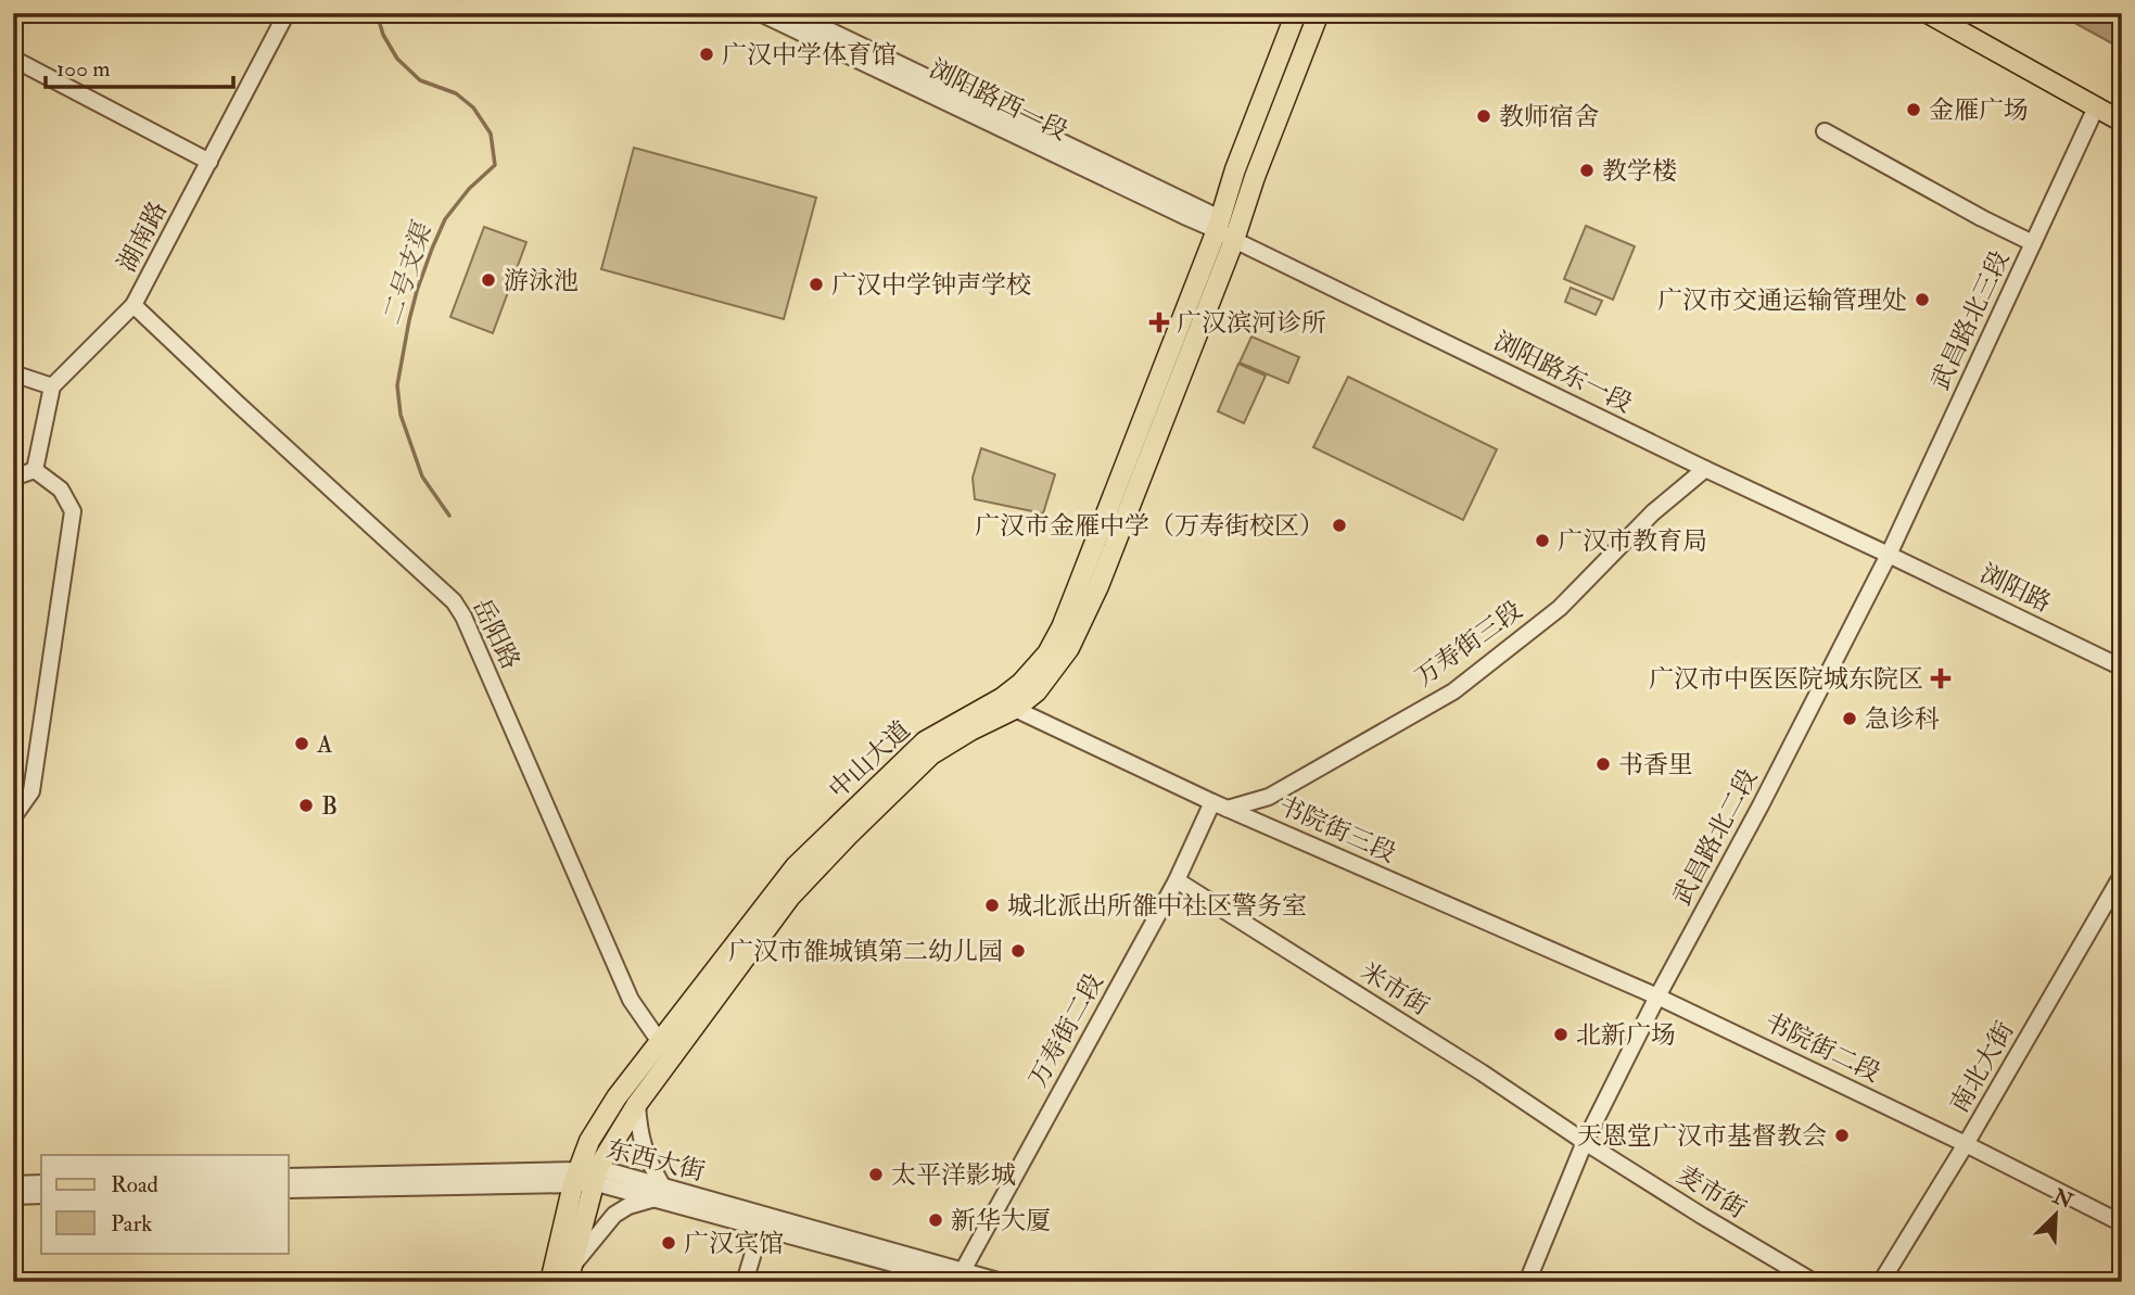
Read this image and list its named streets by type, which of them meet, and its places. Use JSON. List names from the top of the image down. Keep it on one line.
{"streets":{"main road":["中山大道"],"street":["浏阳路西一段","湖南路","武昌路北三段","浏阳路东一段","浏阳路","岳阳路","万寿街三段","书院街三段","武昌路北二段","米市街","万寿街二段","书院街二段","南北大街","东西大街","麦市街"]},"crossings":[["浏阳路西一段","浏阳路东一段"],["浏阳路西一段","中山大道"],["湖南路","岳阳路"],["武昌路北三段","浏阳路东一段"],["武昌路北三段","浏阳路"],["武昌路北三段","武昌路北二段"],["浏阳路东一段","浏阳路"],["浏阳路东一段","万寿街三段"],["浏阳路东一段","中山大道"],["浏阳路东一段","武昌路北二段"],["浏阳路","武昌路北二段"],["岳阳路","中山大道"],["万寿街三段","书院街三段"],["中山大道","书院街三段"],["中山大道","东西大街"],["书院街三段","武昌路北二段"],["书院街三段","万寿街二段"],["书院街三段","书院街二段"],["武昌路北二段","米市街"],["武昌路北二段","书院街二段"],["武昌路北二段","麦市街"],["米市街","万寿街二段"],["米市街","麦市街"],["万寿街二段","东西大街"],["书院街二段","南北大街"]],"water":["二号支渠"],"places":{"other":["广汉中学体育馆","金雁广场","教师宿舍","教学楼","游泳池","广汉中学钟声学校","广汉市交通运输管理处","广汉市金雁中学（万寿街校区）","广汉市教育局","急诊科","A","书香里","B","城北派出所雒中社区警务室","广汉市雒城镇第二幼儿园","北新广场","天恩堂广汉市基督教会","太平洋影城","新华大厦","广汉宾馆"],"health":["广汉滨河诊所","广汉市中医医院城东院区"]},"legend":["Road","Park"],"scale_bar":"100 m","north":"top right"}
